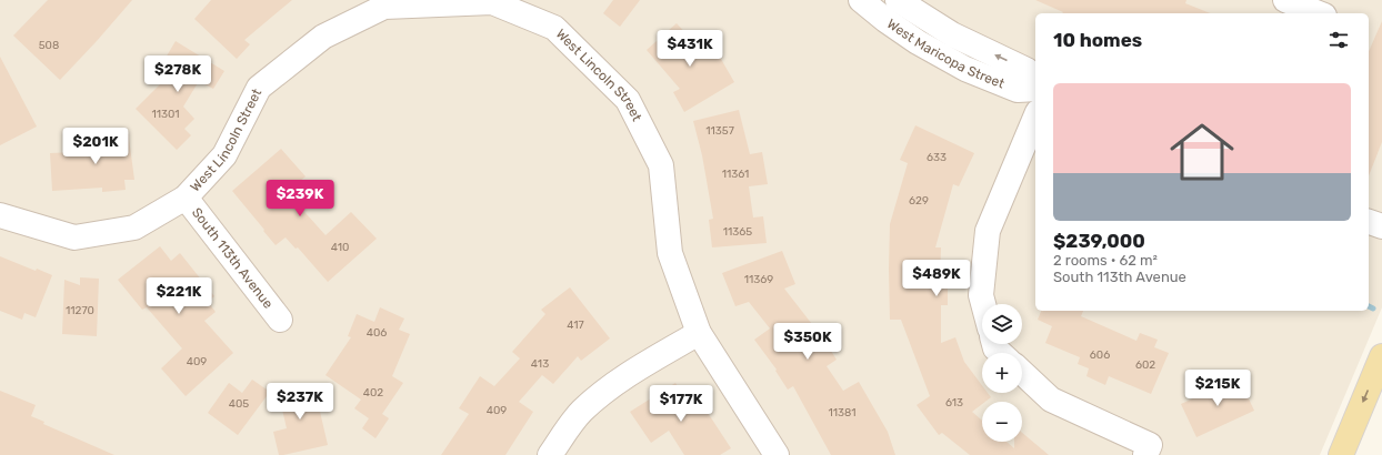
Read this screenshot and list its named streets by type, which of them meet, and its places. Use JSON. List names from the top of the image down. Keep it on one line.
{"streets":{"street":["West Maricopa Street","West Lincoln Street","South 113th Avenue"]},"crossings":[["West Lincoln Street","South 113th Avenue"]],"house_numbers":["508","11301","11357","633","11361","629","11365","410","11369","11270","417","406","606","409","413","602","402","613","405","409","11381"],"page":{"heading":"10 homes","price":["$431K","$278K","$201K","$239K","$489K","$221K","$350K","$215K","$237K","$177K"],"list":[{"name":"$239,000","note":"2 rooms · 62 m² · South 113th Avenue"}],"map_buttons":["+","−"]}}
